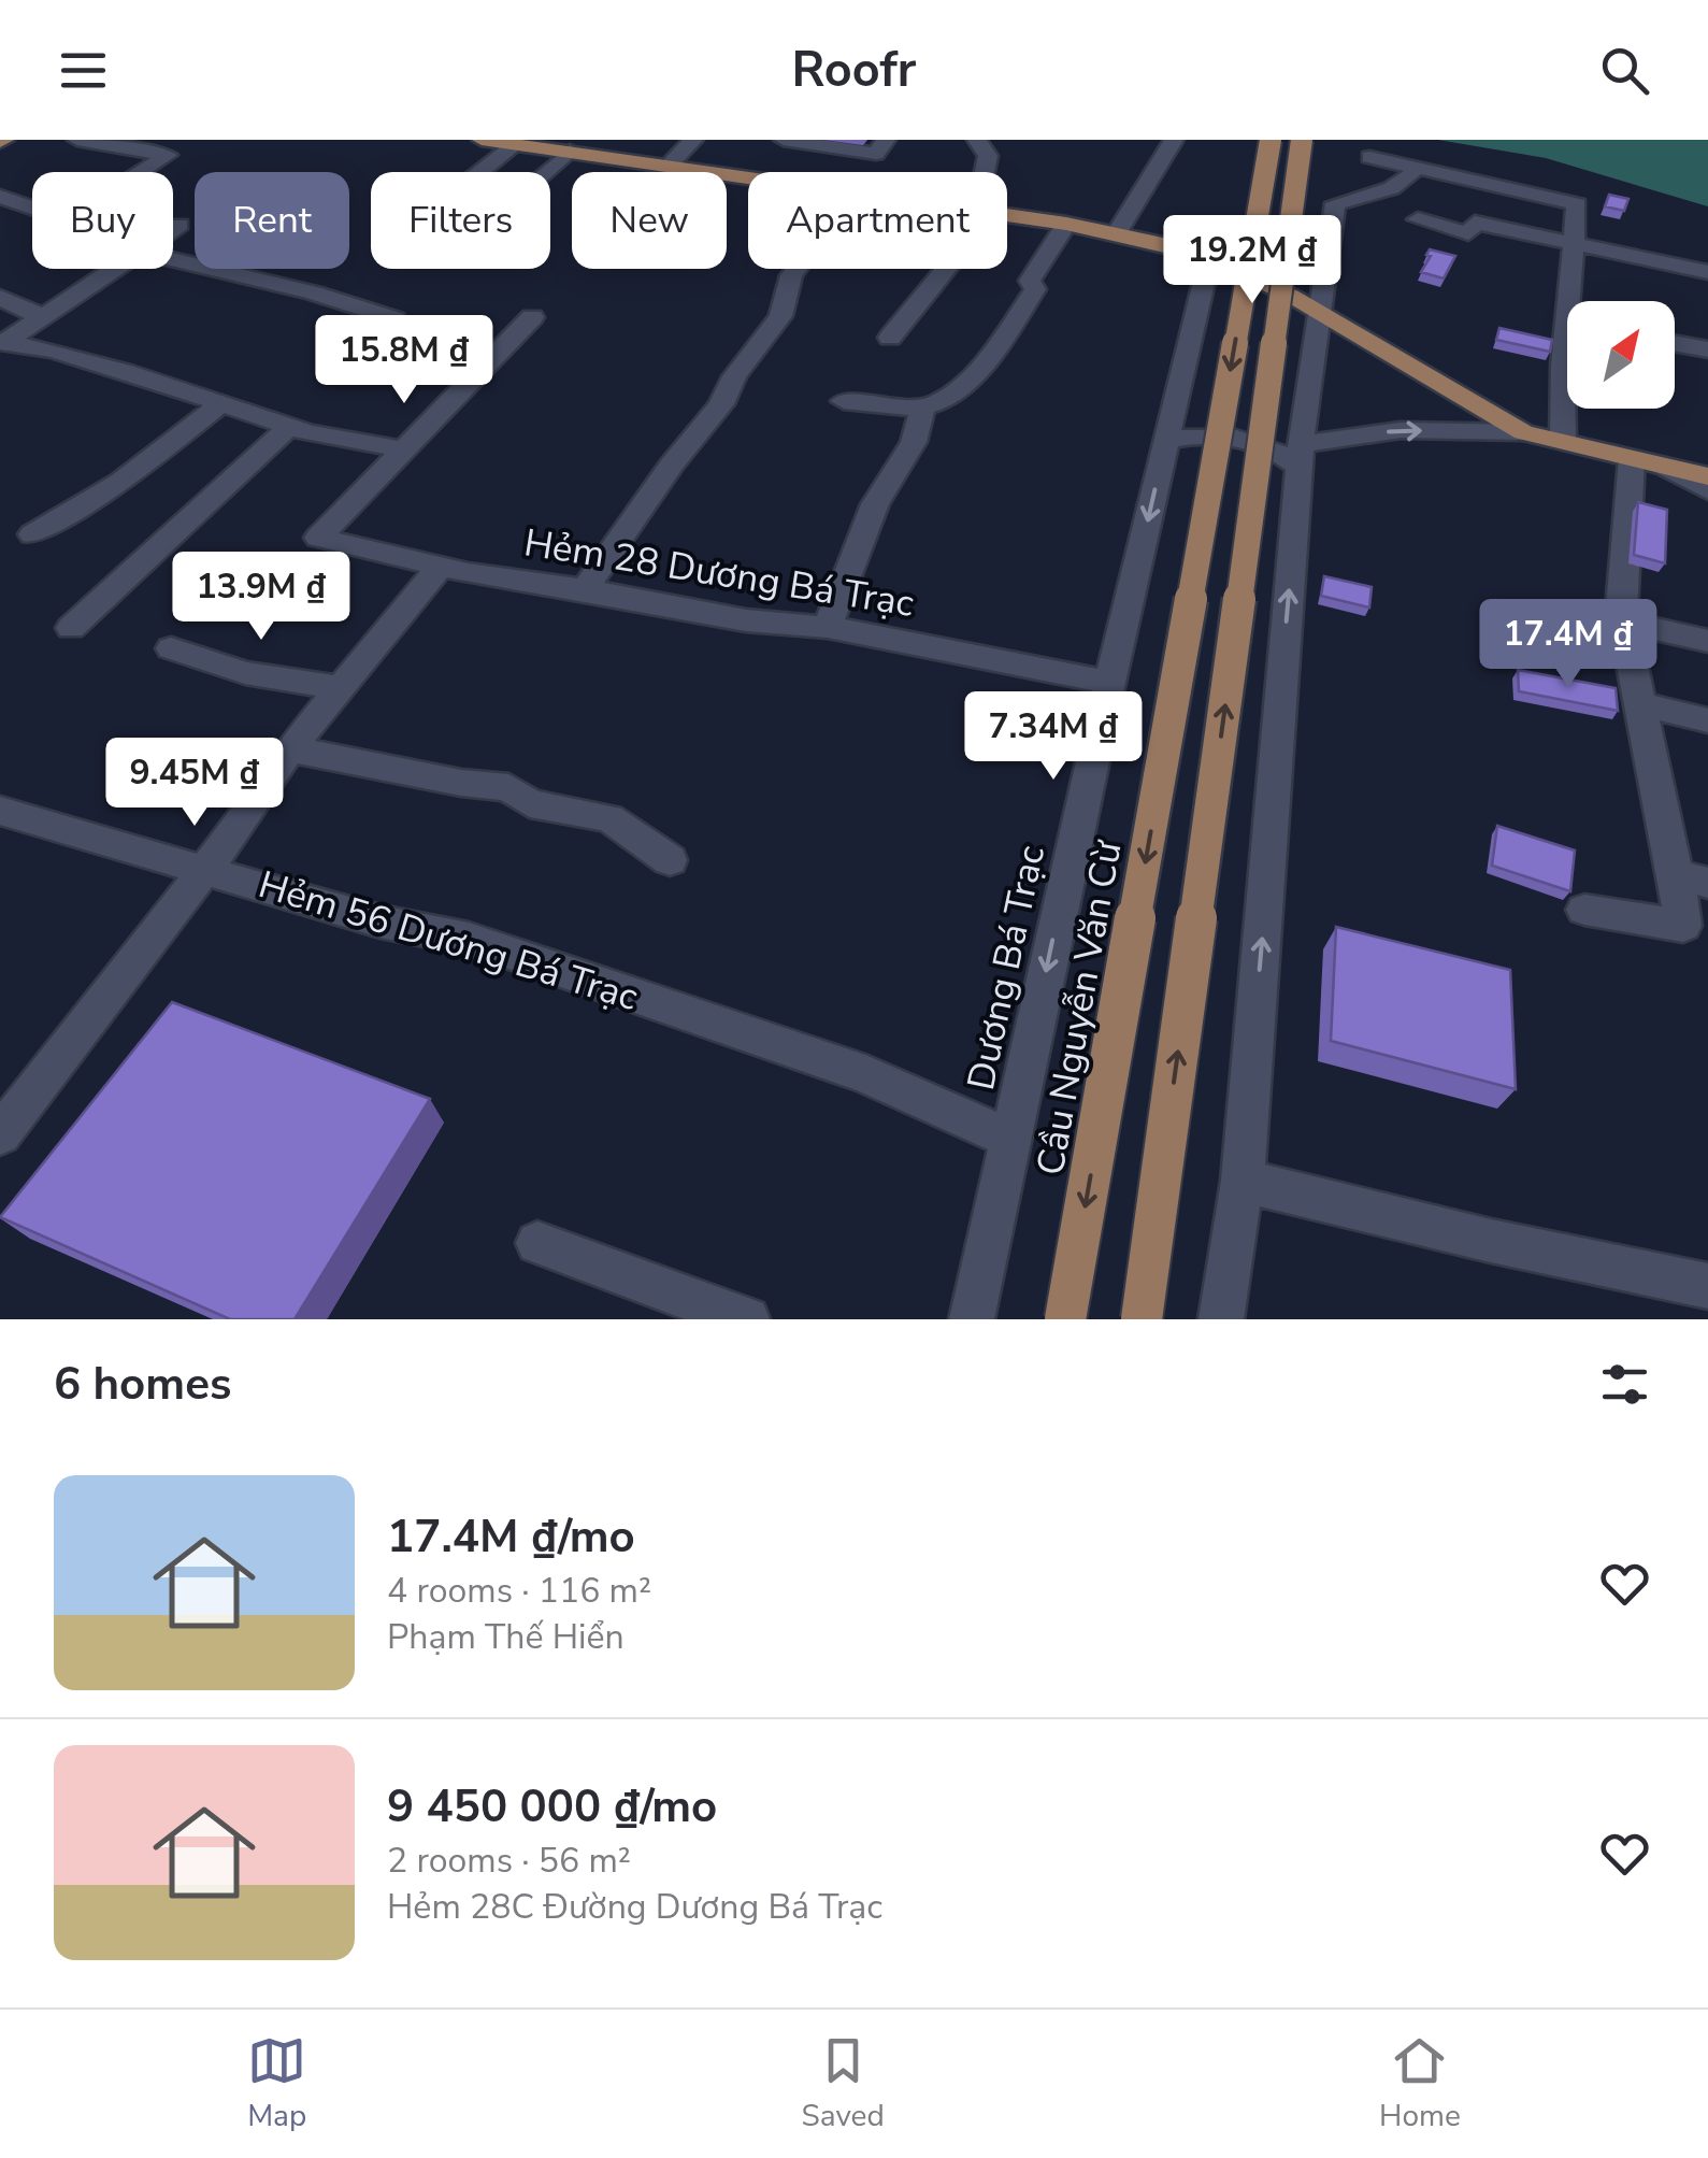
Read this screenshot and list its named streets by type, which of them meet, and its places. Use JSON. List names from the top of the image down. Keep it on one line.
{"streets":{"main road":["Cầu Nguyễn Văn Cừ"],"street":["Hẻm 28 Dương Bá Trạc","Hẻm 56 Dương Bá Trạc","Dương Bá Trạc"]},"crossings":[["Hẻm 28 Dương Bá Trạc","Dương Bá Trạc"],["Hẻm 56 Dương Bá Trạc","Dương Bá Trạc"]],"north":"top right","page":{"header":"Roofr","chip":["Buy","Rent","Filters","New","Apartment"],"price":["19.2M ₫","15.8M ₫","13.9M ₫","17.4M ₫","7.34M ₫","9.45M ₫"],"heading":"6 homes","list":[{"name":"17.4M ₫/mo","note":"4 rooms · 116 m² · Phạm Thế Hiển"},{"name":"9 450 000 ₫/mo","note":"2 rooms · 56 m² · Hẻm 28C Đường Dương Bá Trạc"}],"tabs":["Map","Saved","Home"]}}
